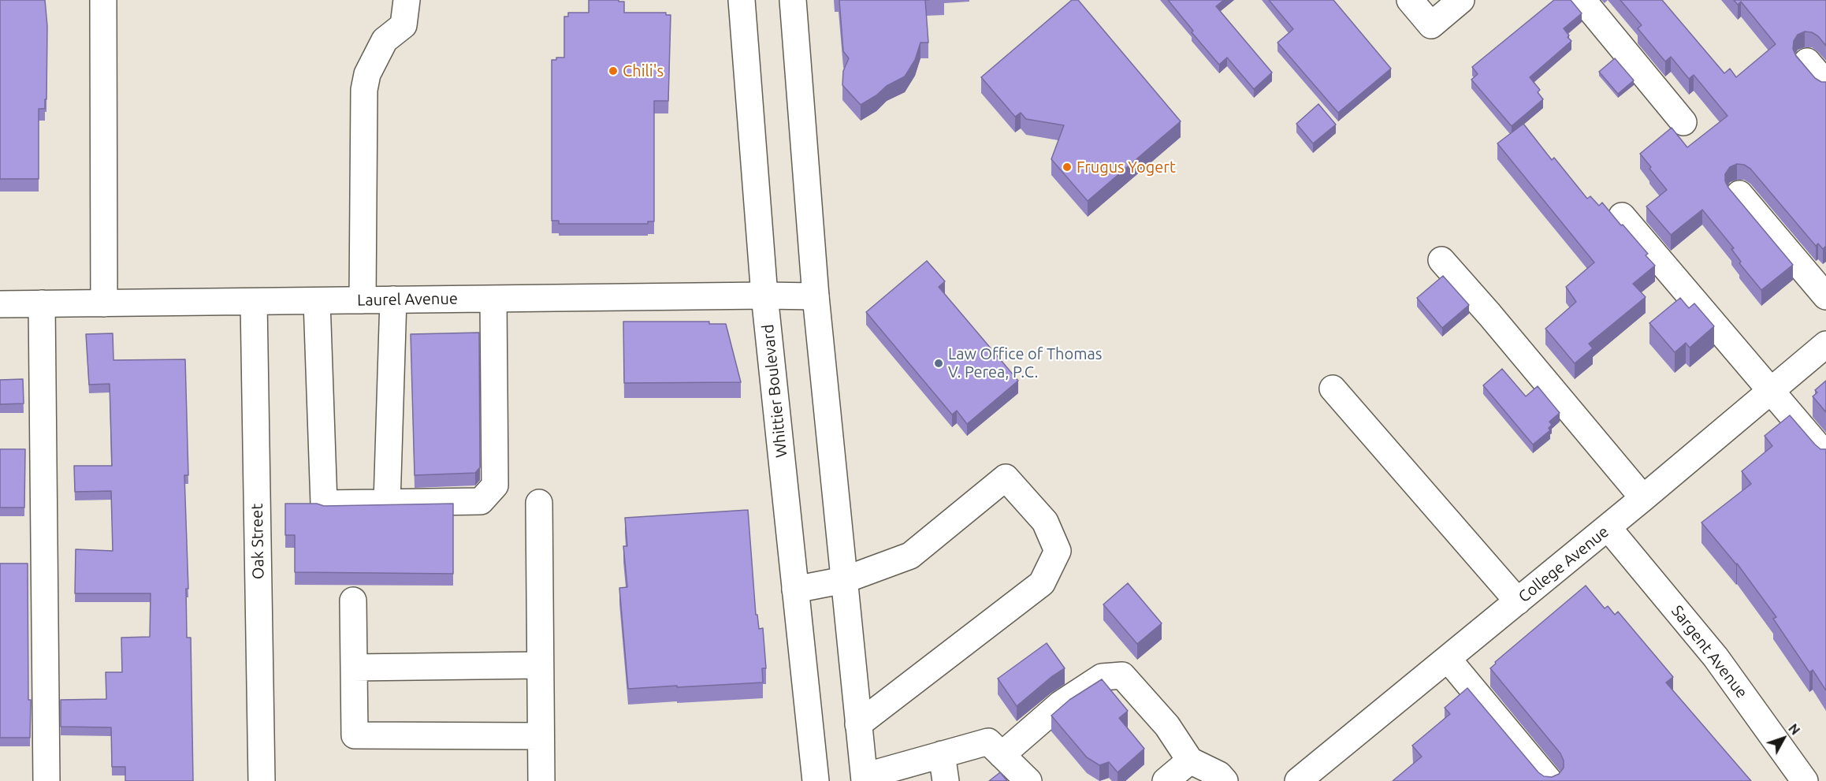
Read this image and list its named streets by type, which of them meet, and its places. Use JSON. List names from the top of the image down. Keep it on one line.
{"streets":{"street":["Laurel Avenue","Whittier Boulevard","Oak Street","College Avenue","Sargent Avenue"]},"crossings":[["Laurel Avenue","Whittier Boulevard"],["Laurel Avenue","Oak Street"],["College Avenue","Sargent Avenue"]],"places":["Chili's","Frugus Yogert","Law Office of Thomas V. Perea, P.C."],"north":"top right"}
